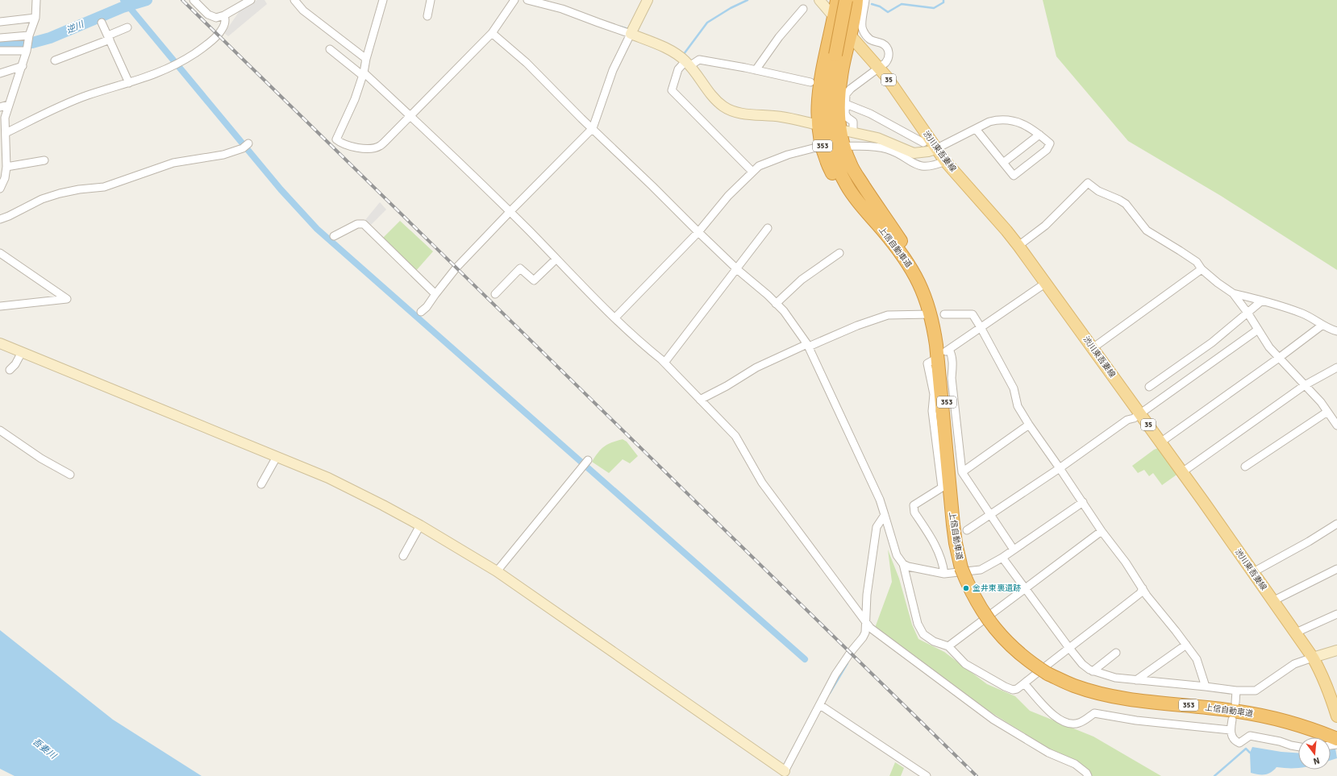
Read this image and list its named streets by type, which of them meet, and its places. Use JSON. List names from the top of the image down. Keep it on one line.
{"streets":{"highway":["353","上信自動車道"],"main road":["35","渋川東吾妻線"]},"crossings":[["353","渋川東吾妻線"],["353","上信自動車道"]],"water":["逆川","吾妻川"],"places":["金井東裏遺跡"],"north":"bottom"}
